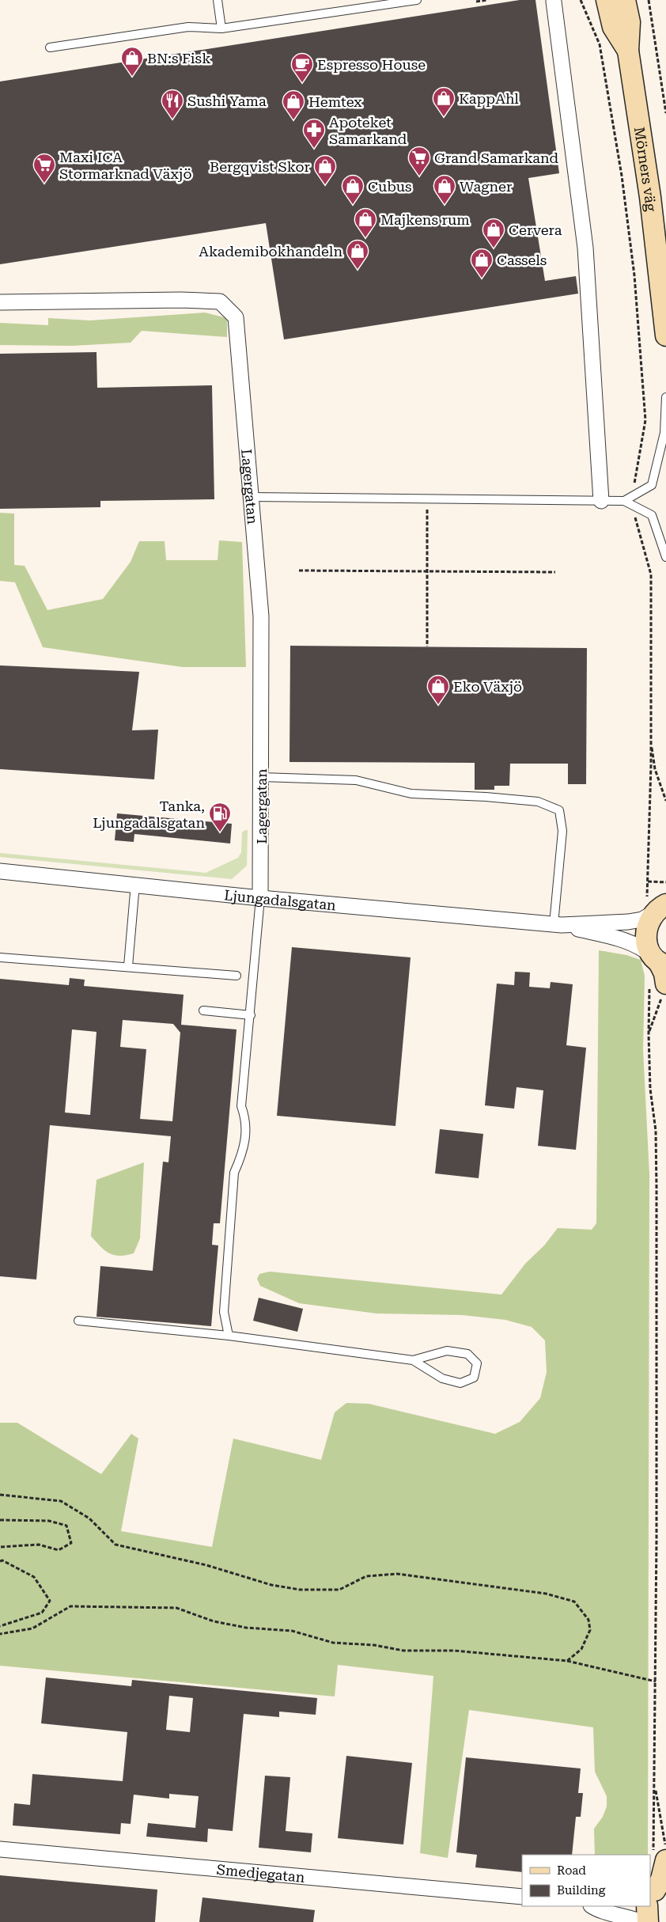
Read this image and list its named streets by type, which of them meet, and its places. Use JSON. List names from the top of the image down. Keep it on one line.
{"streets":{"main road":["Mörners väg"],"street":["Lagergatan","Ljungadalsgatan","Smedjegatan"]},"crossings":[["Lagergatan","Ljungadalsgatan"]],"places":{"shop":["BN:s Fisk","KappAhl","Hemtex","Bergqvist Skor","Cubus","Wagner","Majkens rum","Cervera","Akademibokhandeln","Cassels","Eko Växjö"],"cafe":["Espresso House"],"restaurant":["Sushi Yama"],"pharmacy":["Apoteket Samarkand"],"supermarket":["Grand Samarkand","Maxi ICA Stormarknad Växjö"],"fuel station":["Tanka, Ljungadalsgatan"]},"legend":["Road","Building"]}
